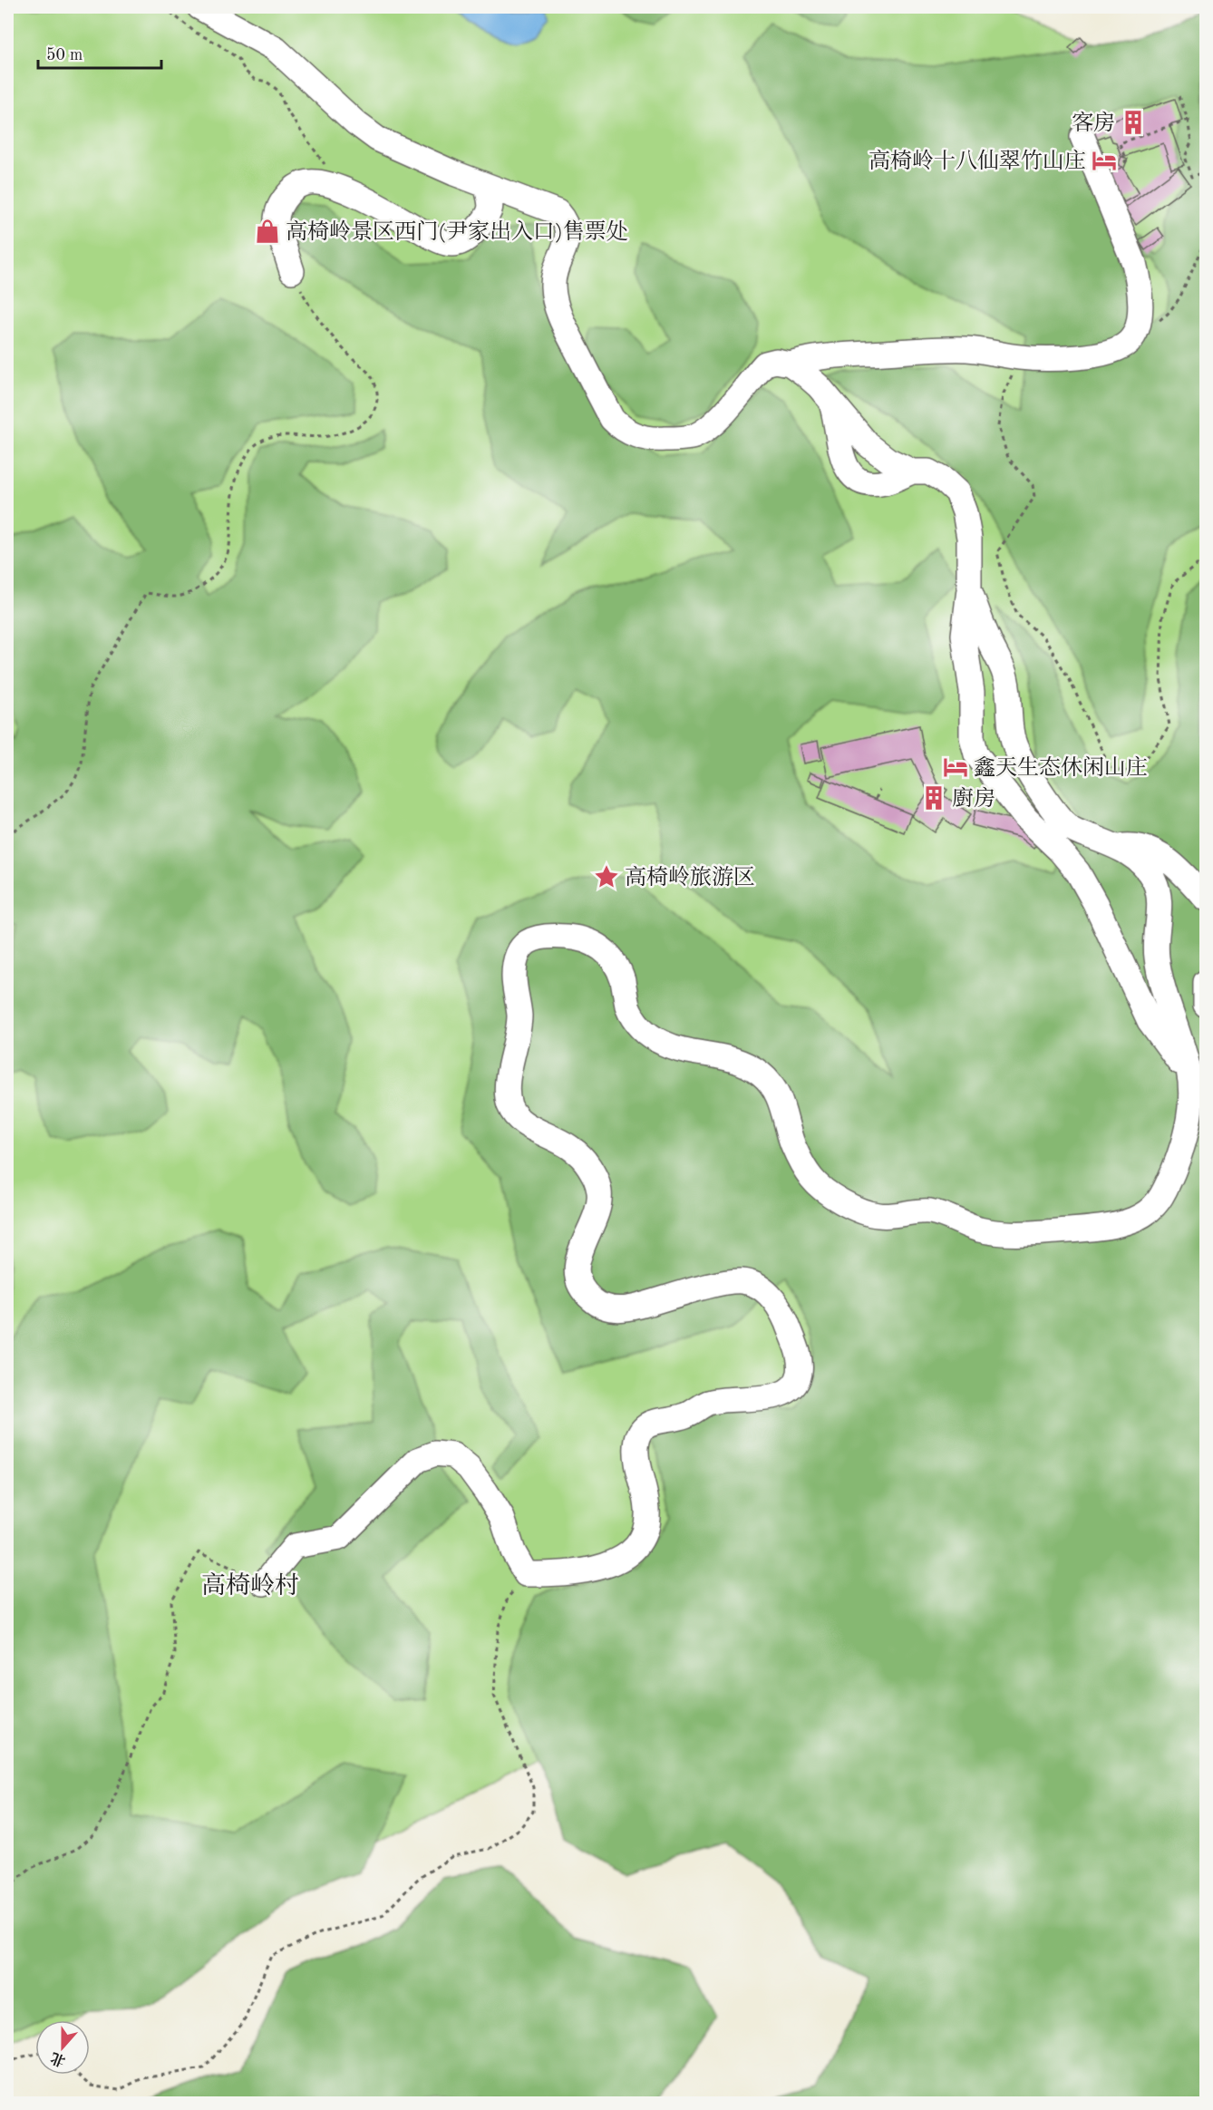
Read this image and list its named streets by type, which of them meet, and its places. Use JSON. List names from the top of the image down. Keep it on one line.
{"districts":["高椅岭村"],"places":{"building":["客房","廚房"],"hotel":["高椅岭十八仙翠竹山庄","鑫天生态休闲山庄"],"shop":["高椅岭景区西门(尹家出入口)售票处"],"place":["高椅岭旅游区"]},"scale_bar":"50 m","north":"bottom"}
